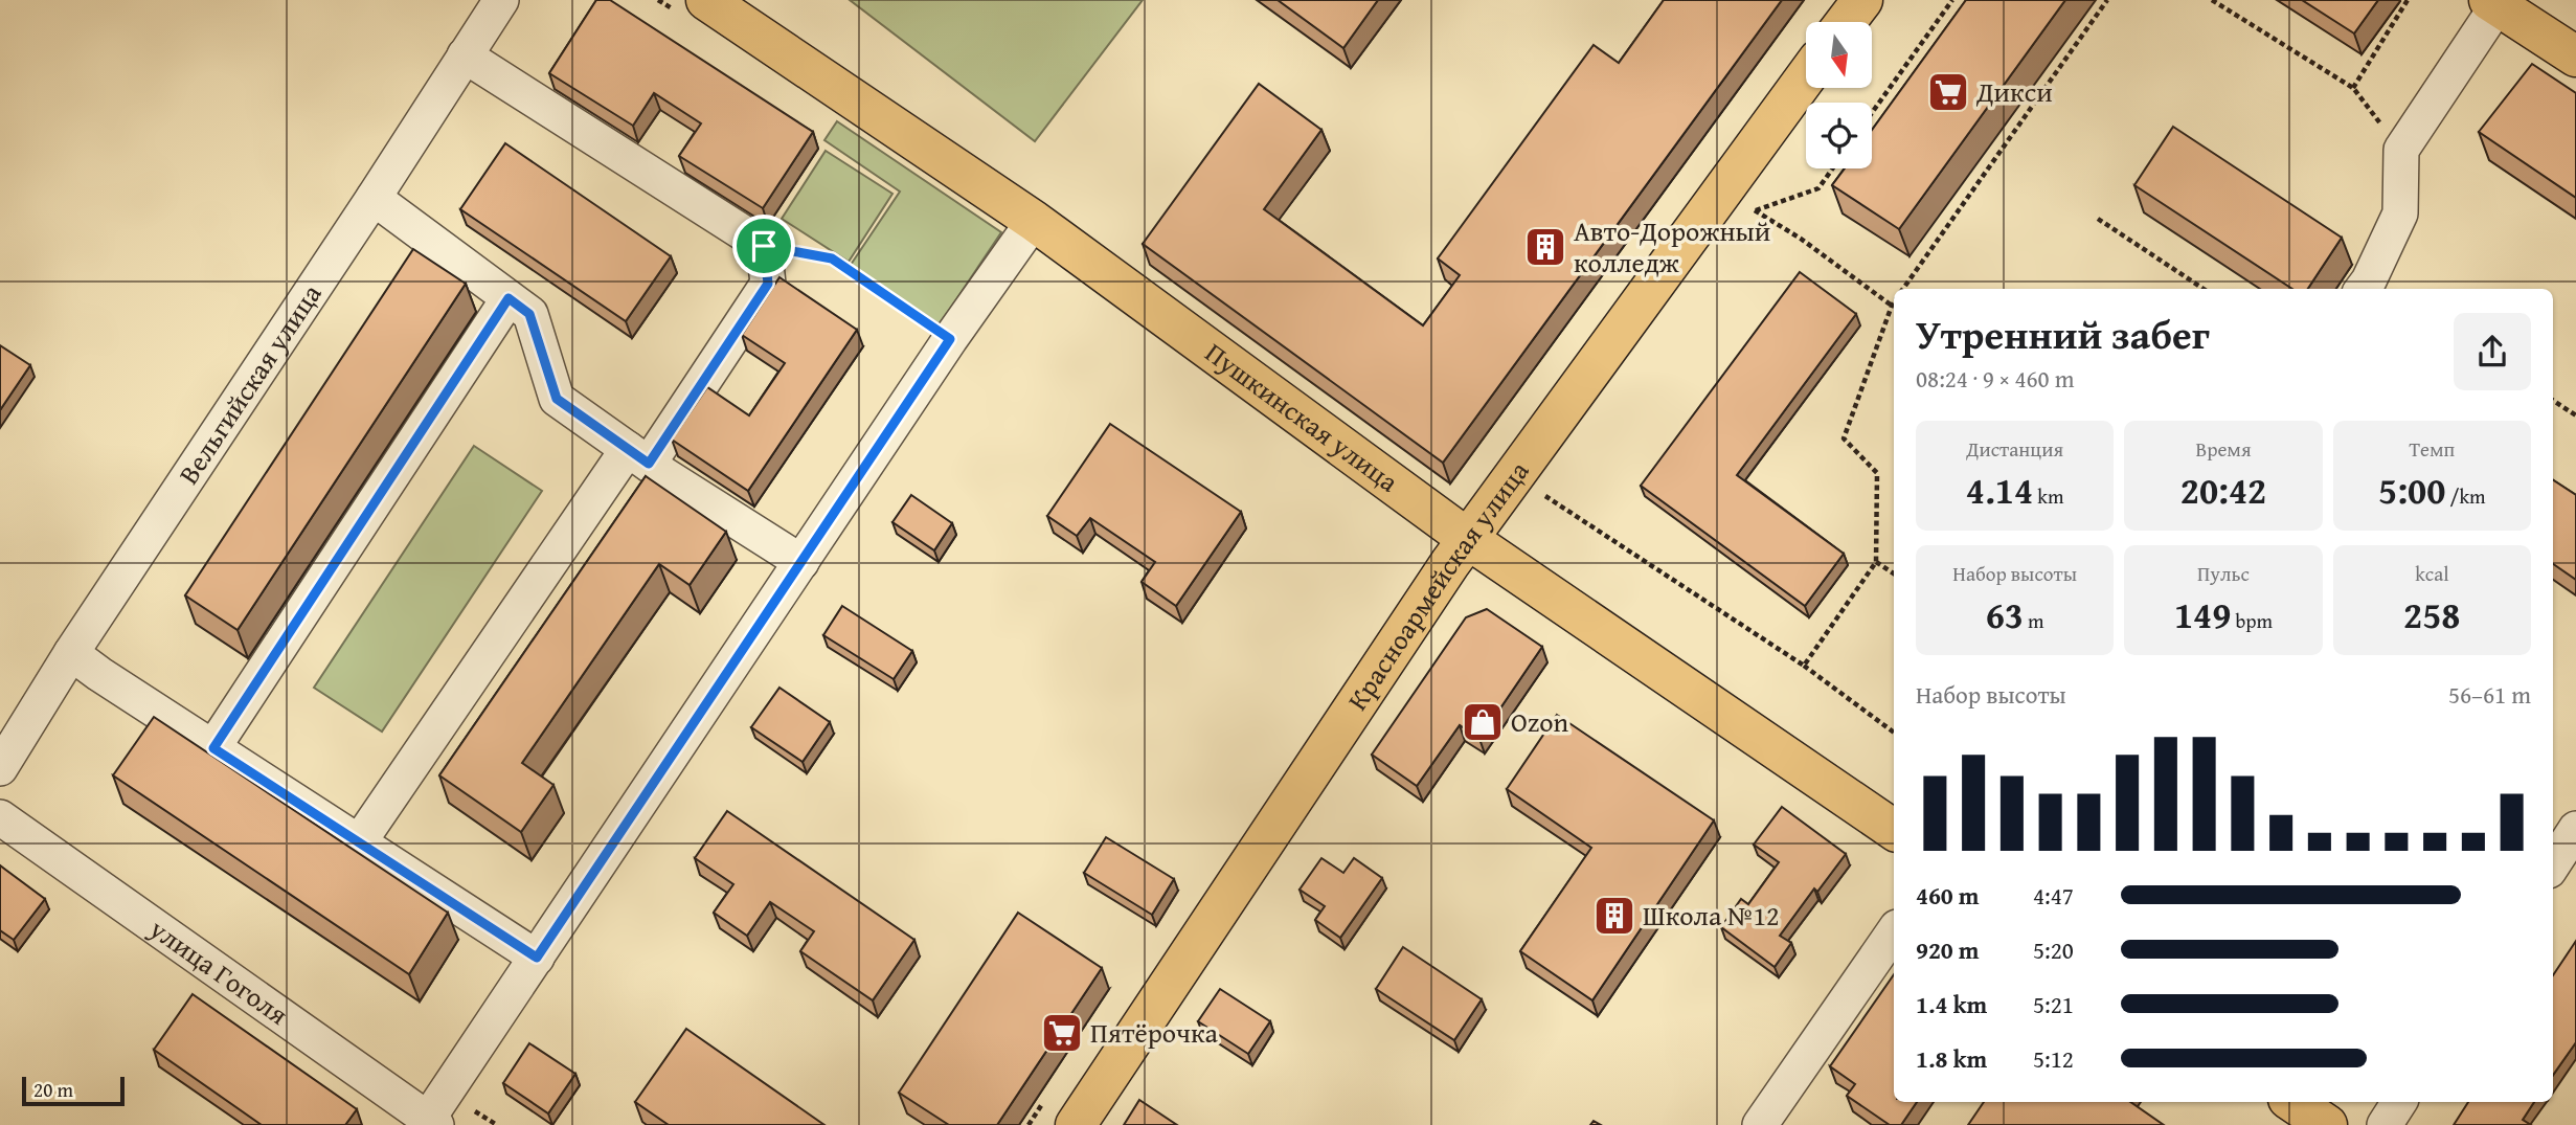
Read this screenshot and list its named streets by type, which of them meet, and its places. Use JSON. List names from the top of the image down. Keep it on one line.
{"streets":{"main road":["Пушкинская улица","Красноармейская улица"],"street":["Вельгийская улица","улица Гоголя"]},"crossings":[["Пушкинская улица","Красноармейская улица"]],"places":{"supermarket":["Дикси","Пятёрочка"],"building":["Авто-Дорожный колледж","Школа №12"],"shop":["Ozon"]},"scale_bar":"20 m","north":"bottom","page":{"heading":["Утренний забег","08:24 · 9 × 460 m"],"stats":[["Дистанция","4.14 km"],["Время","20:42"],["Темп","5:00 /km"],["Набор высоты","63 m"],["Пульс","149 bpm"],["kcal","258"]],"chart":["Набор высоты","56–61 m"],"list":[{"name":"460 m","note":"4:47"},{"name":"920 m","note":"5:20"},{"name":"1.4 km","note":"5:21"},{"name":"1.8 km","note":"5:12"}],"scale":"20 m"}}
